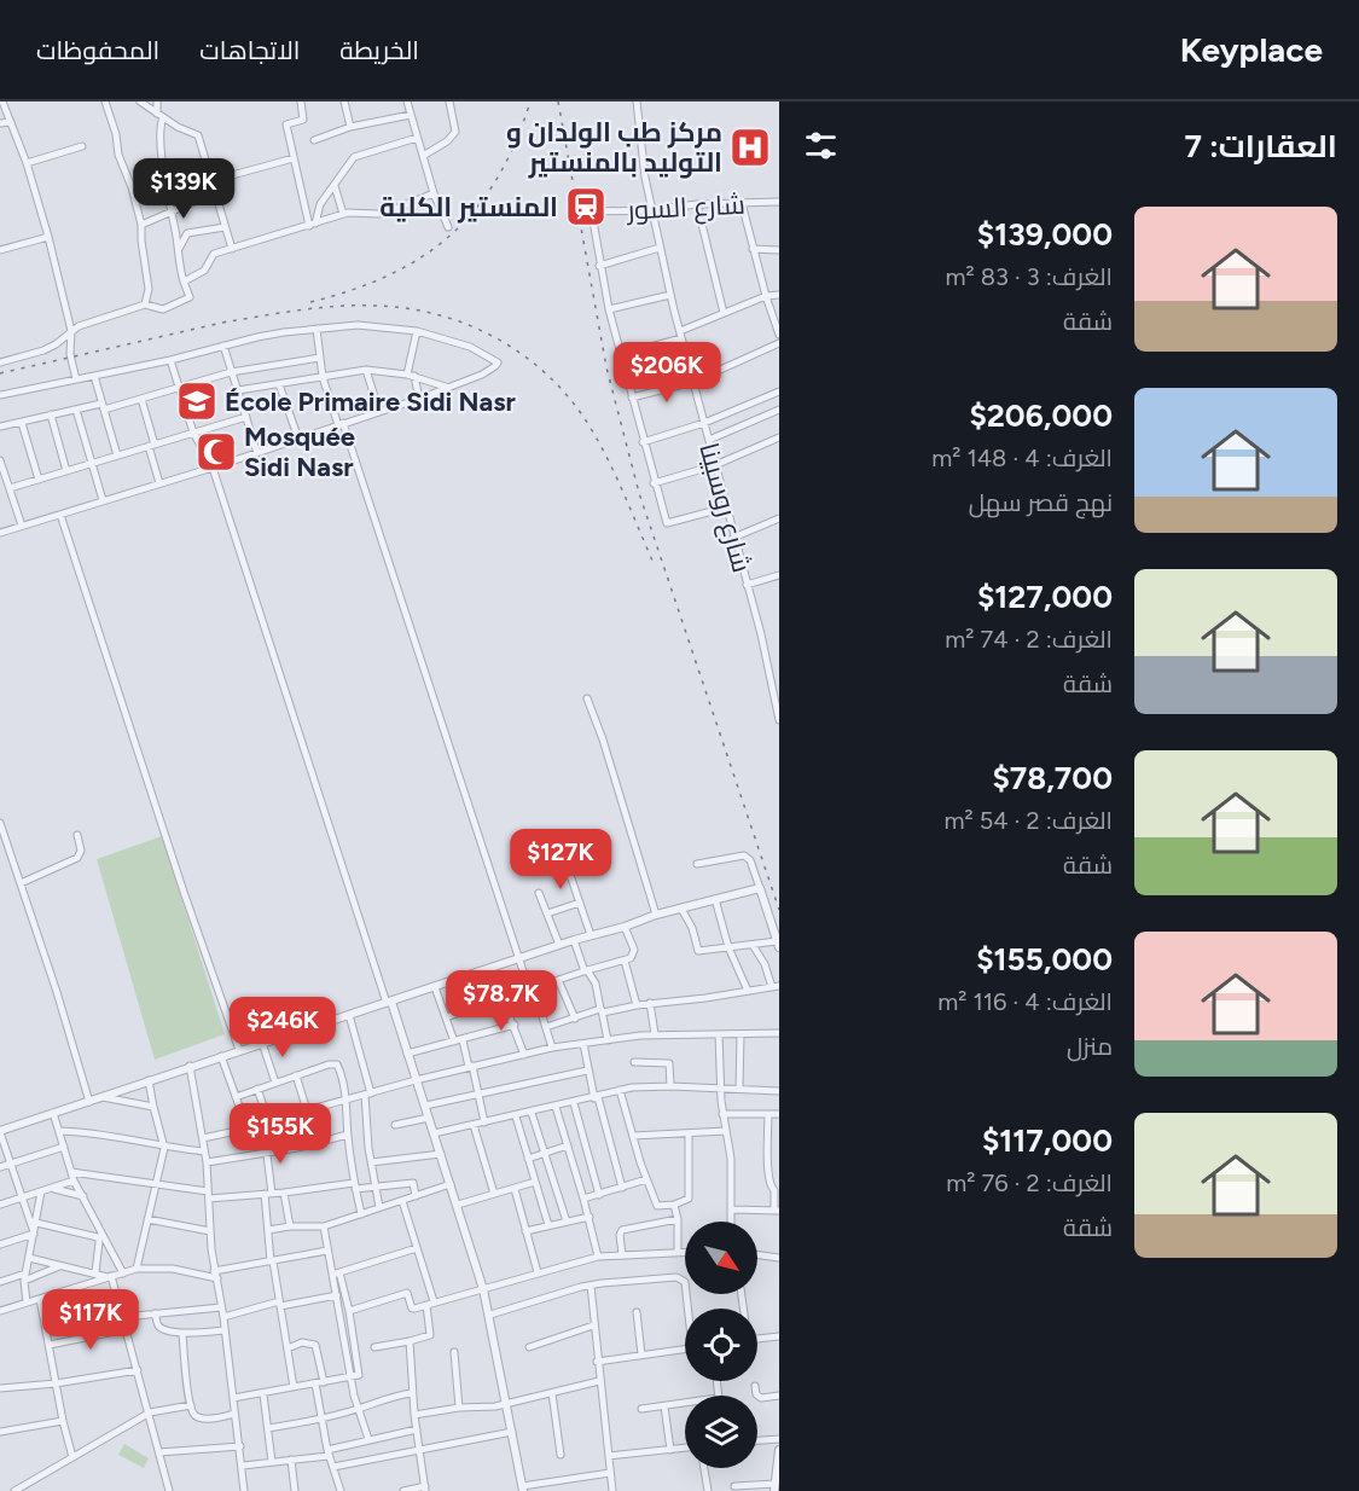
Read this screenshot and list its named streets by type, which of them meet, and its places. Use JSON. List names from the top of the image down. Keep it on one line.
{"streets":{"street":["شارع السور","شارع روسبينا"]},"crossings":[["شارع السور","شارع روسبينا"]],"places":{"hospital":["مركز طب الولدان و التوليد بالمنستير"],"station":["المنستير الكلية"],"school or university":["École Primaire Sidi Nasr"],"mosque":["Mosquée Sidi Nasr"]},"north":"bottom right","page":{"header":"Keyplace","nav":["الخريطة","الاتجاهات","المحفوظات"],"heading":"العقارات: 7","price":["$139K","$206K","$127K","$78.7K","$246K","$155K","$117K"],"list":[{"name":"$139,000","note":"الغرف: 3 · 83 m² · شقة"},{"name":"$206,000","note":"الغرف: 4 · 148 m² · نهج قصر سهل"},{"name":"$127,000","note":"الغرف: 2 · 74 m² · شقة"},{"name":"$78,700","note":"الغرف: 2 · 54 m² · شقة"},{"name":"$155,000","note":"الغرف: 4 · 116 m² · منزل"},{"name":"$117,000","note":"الغرف: 2 · 76 m² · شقة"}]}}
